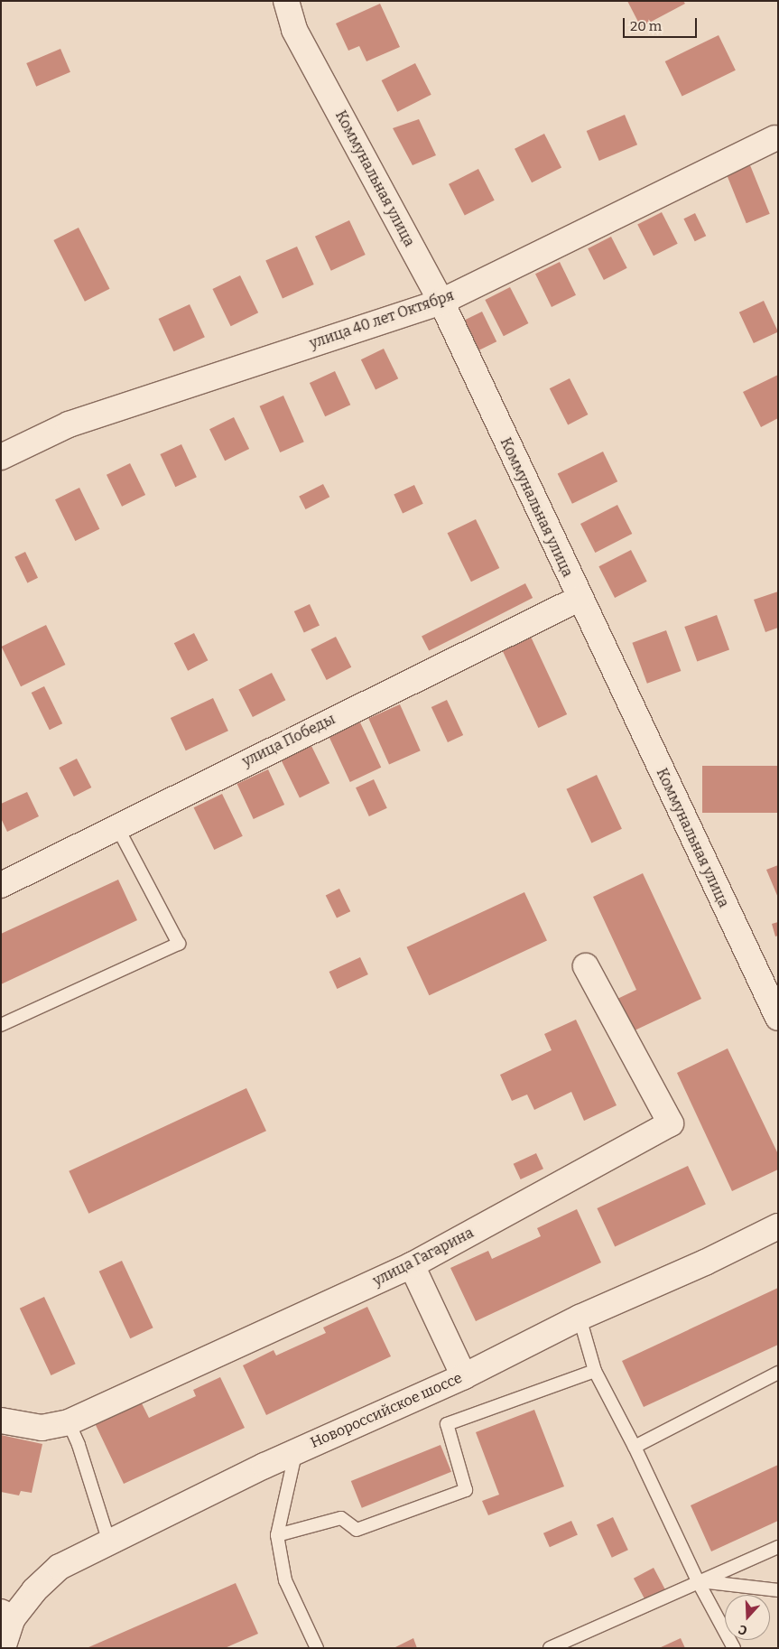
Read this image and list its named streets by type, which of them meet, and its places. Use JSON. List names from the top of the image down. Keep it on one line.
{"streets":{"street":["Коммунальная улица","улица 40 лет Октября","улица Победы","улица Гагарина","Новороссийское шоссе"]},"crossings":[["Коммунальная улица","улица 40 лет Октября"],["Коммунальная улица","улица Победы"]],"scale_bar":"20 m","north":"bottom"}
